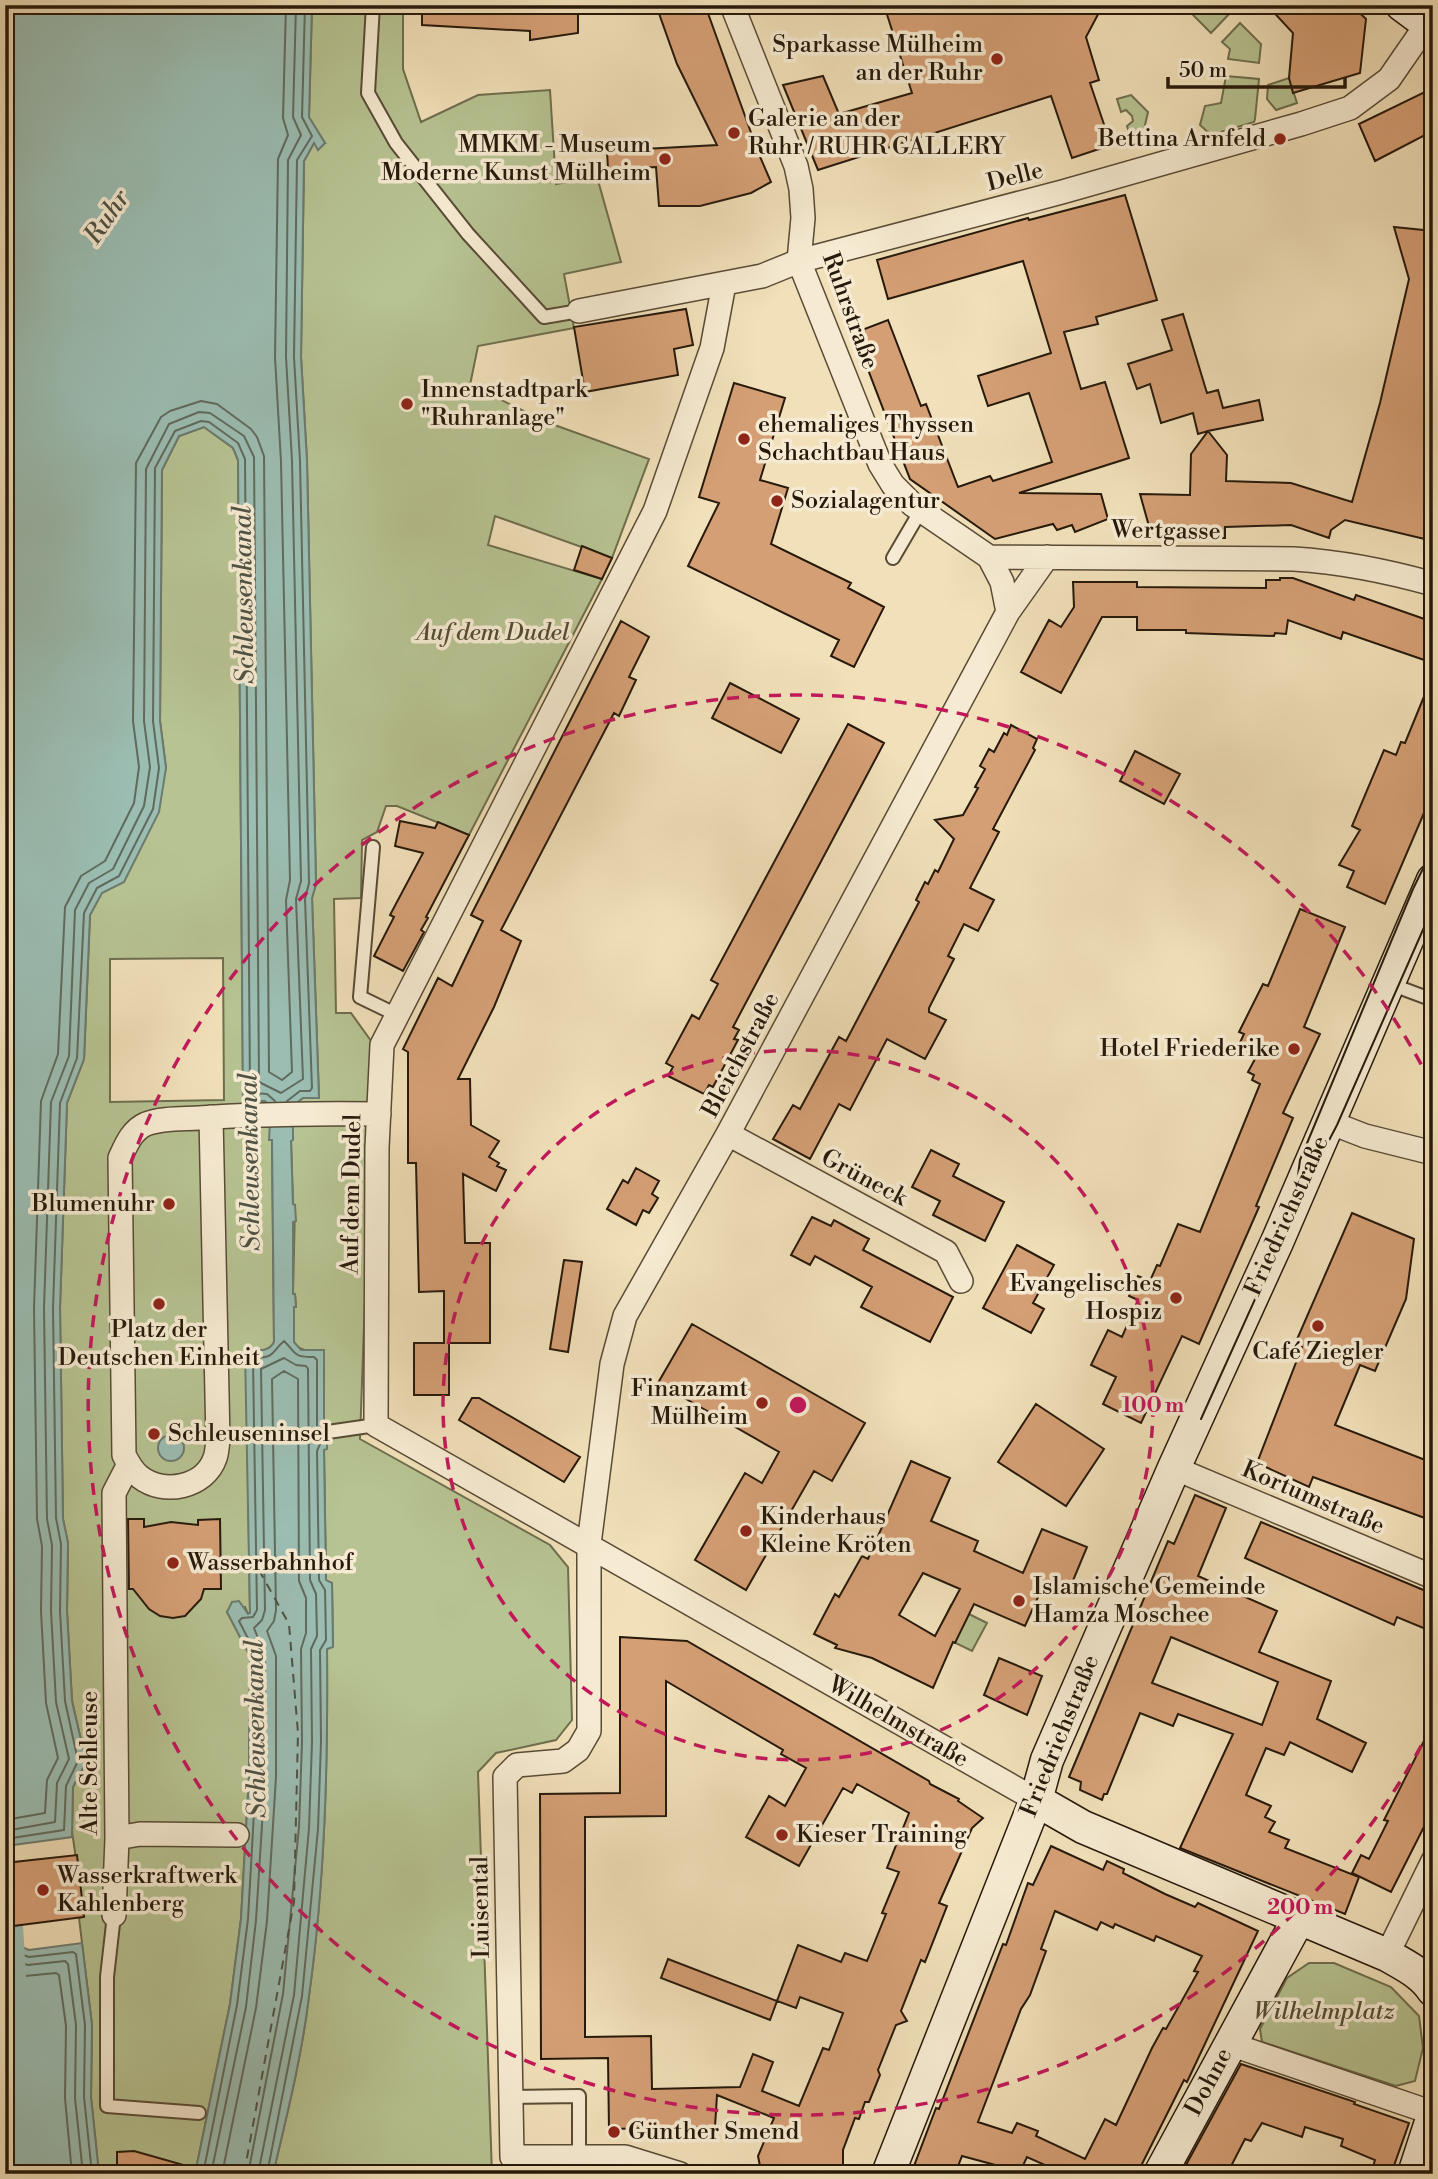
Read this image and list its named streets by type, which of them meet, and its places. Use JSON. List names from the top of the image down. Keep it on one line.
{"streets":{"main road":["Friedrichstraße","Wilhelmstraße","Dohne"],"street":["Delle","Ruhrstraße","Wertgasse","Bleichstraße","Grüneck","Auf dem Dudel","Kortumstraße","Alte Schleuse","Luisental"]},"crossings":[["Delle","Ruhrstraße"],["Delle","Auf dem Dudel"],["Wertgasse","Bleichstraße"],["Bleichstraße","Grüneck"],["Bleichstraße","Wilhelmstraße"],["Bleichstraße","Luisental"],["Auf dem Dudel","Wilhelmstraße"],["Friedrichstraße","Kortumstraße"],["Friedrichstraße","Wilhelmstraße"],["Wilhelmstraße","Luisental"],["Wilhelmstraße","Dohne"]],"water":["Ruhr","Schleusenkanal"],"parks":["Auf dem Dudel","Wilhelmplatz"],"places":["Sparkasse Mülheim an der Ruhr","Galerie an der Ruhr / RUHR GALLERY","Bettina Arnfeld","MMKM - Museum Moderne Kunst Mülheim","Innenstadtpark \"Ruhranlage\"","ehemaliges Thyssen Schachtbau Haus","Sozialagentur","Hotel Friederike","Blumenuhr","Evangelisches Hospiz","Platz der Deutschen Einheit","Café Ziegler","Finanzamt Mülheim","Schleuseninsel","Kinderhaus Kleine Kröten","Wasserbahnhof","Islamische Gemeinde Hamza Moschee","Kieser Training","Wasserkraftwerk Kahlenberg","Günther Smend"],"scale_bar":"50 m","rings":["100 m","200 m"]}
